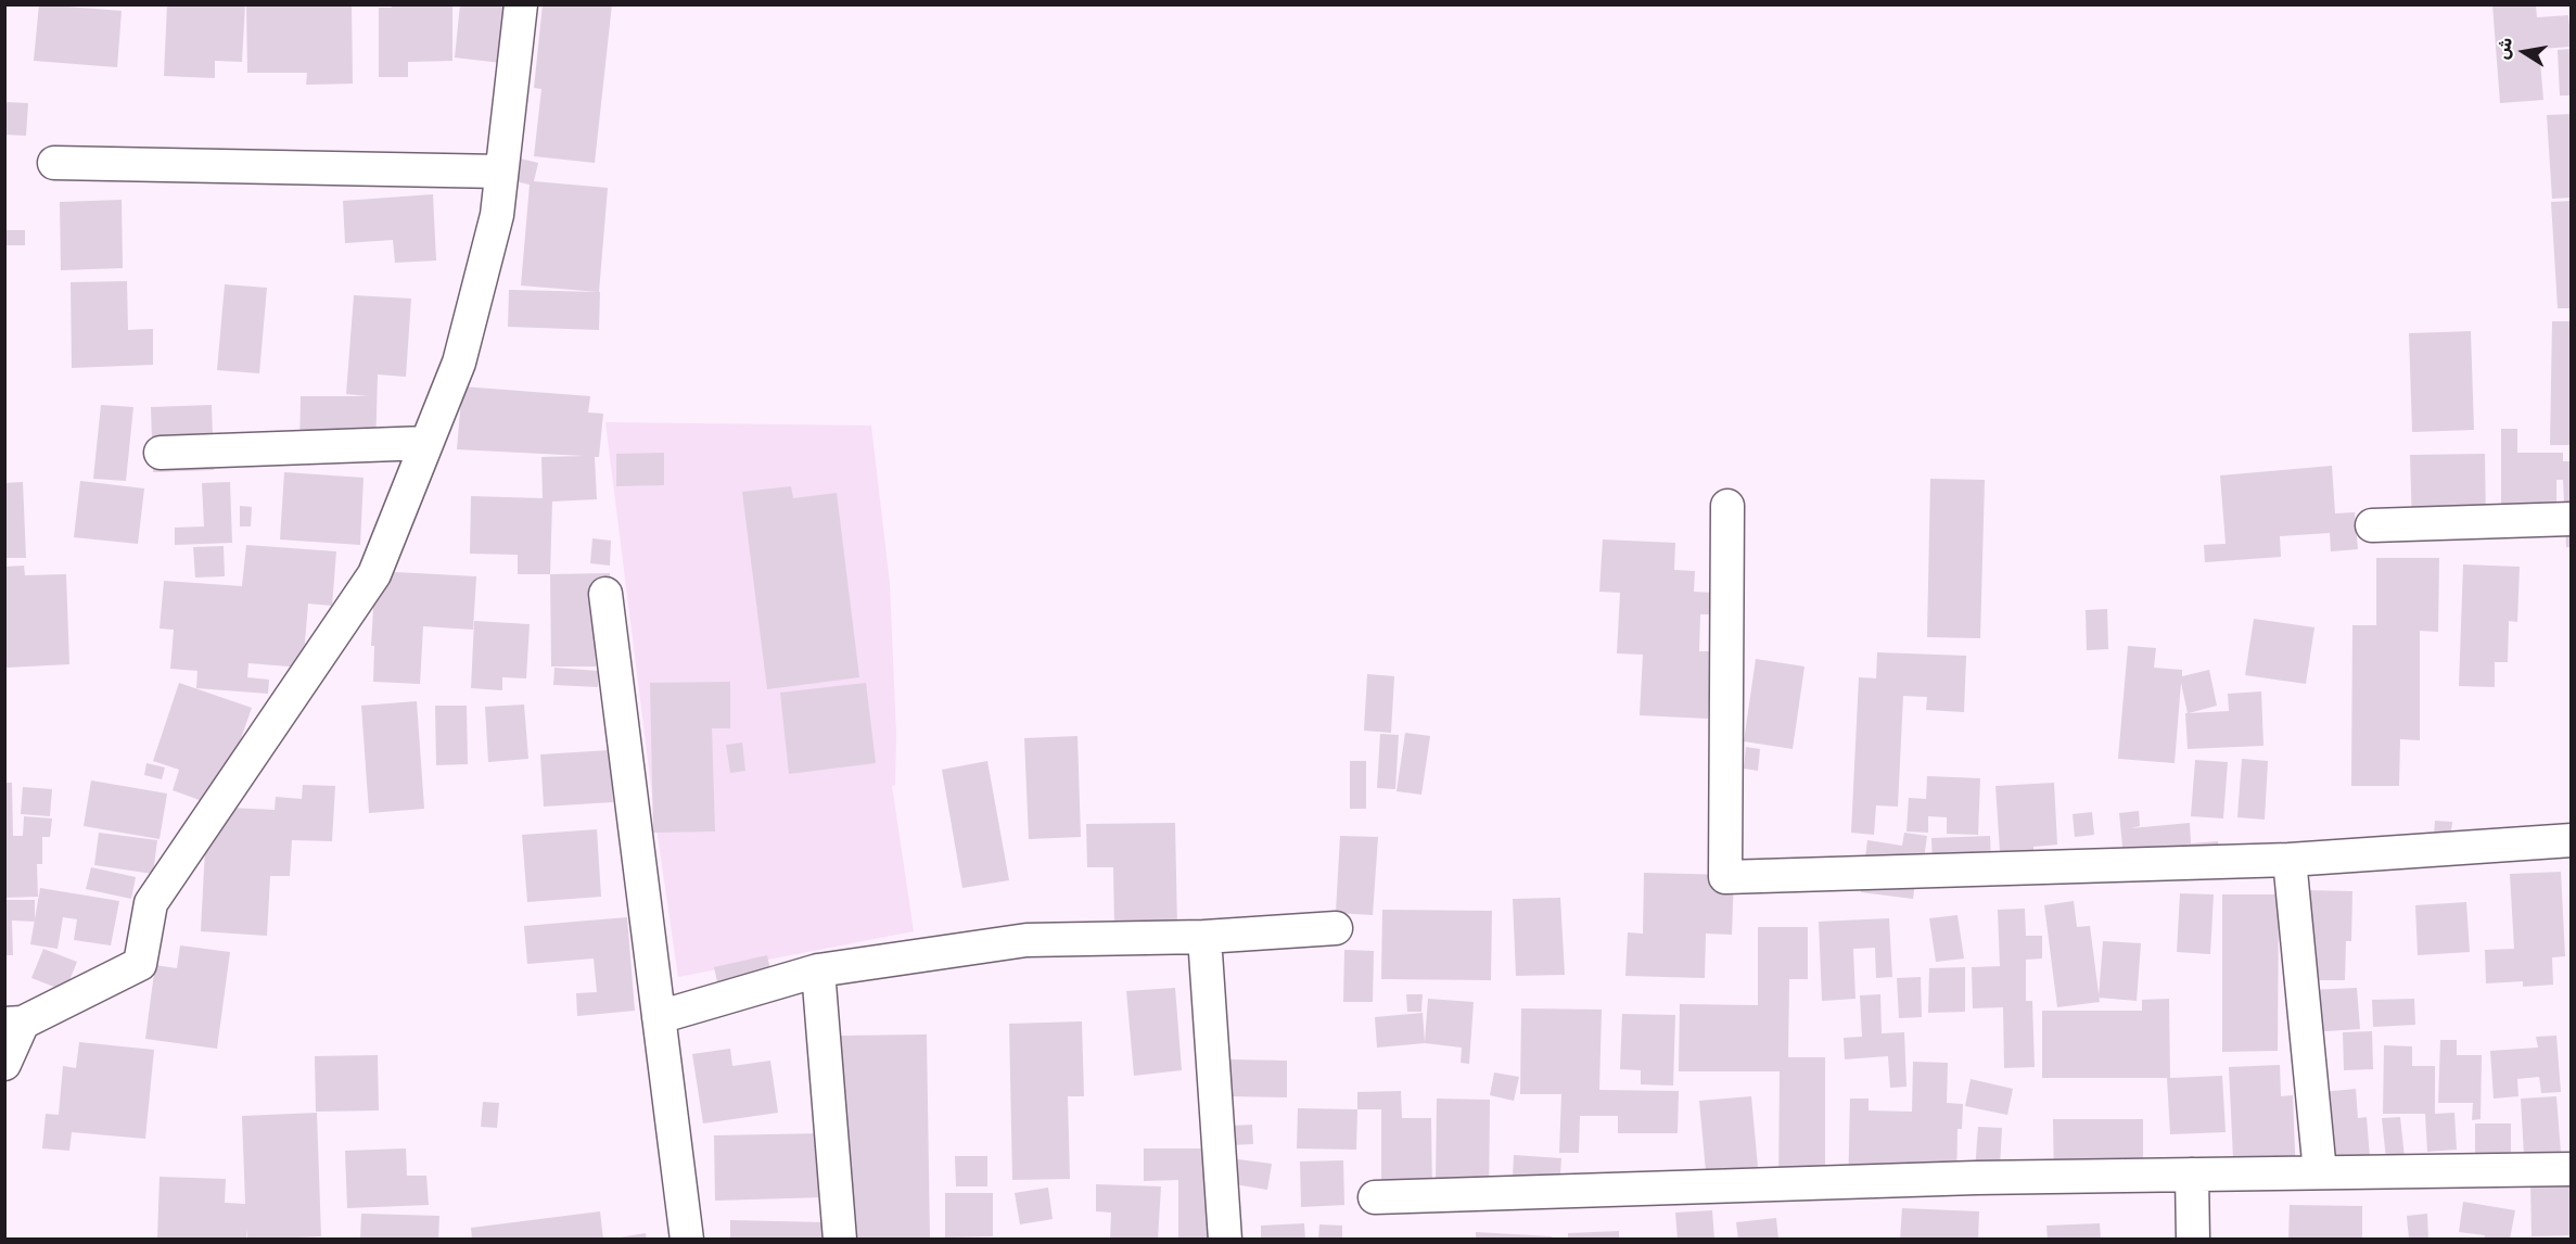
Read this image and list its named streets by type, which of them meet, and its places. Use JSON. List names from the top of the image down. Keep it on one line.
{"north":"left"}
